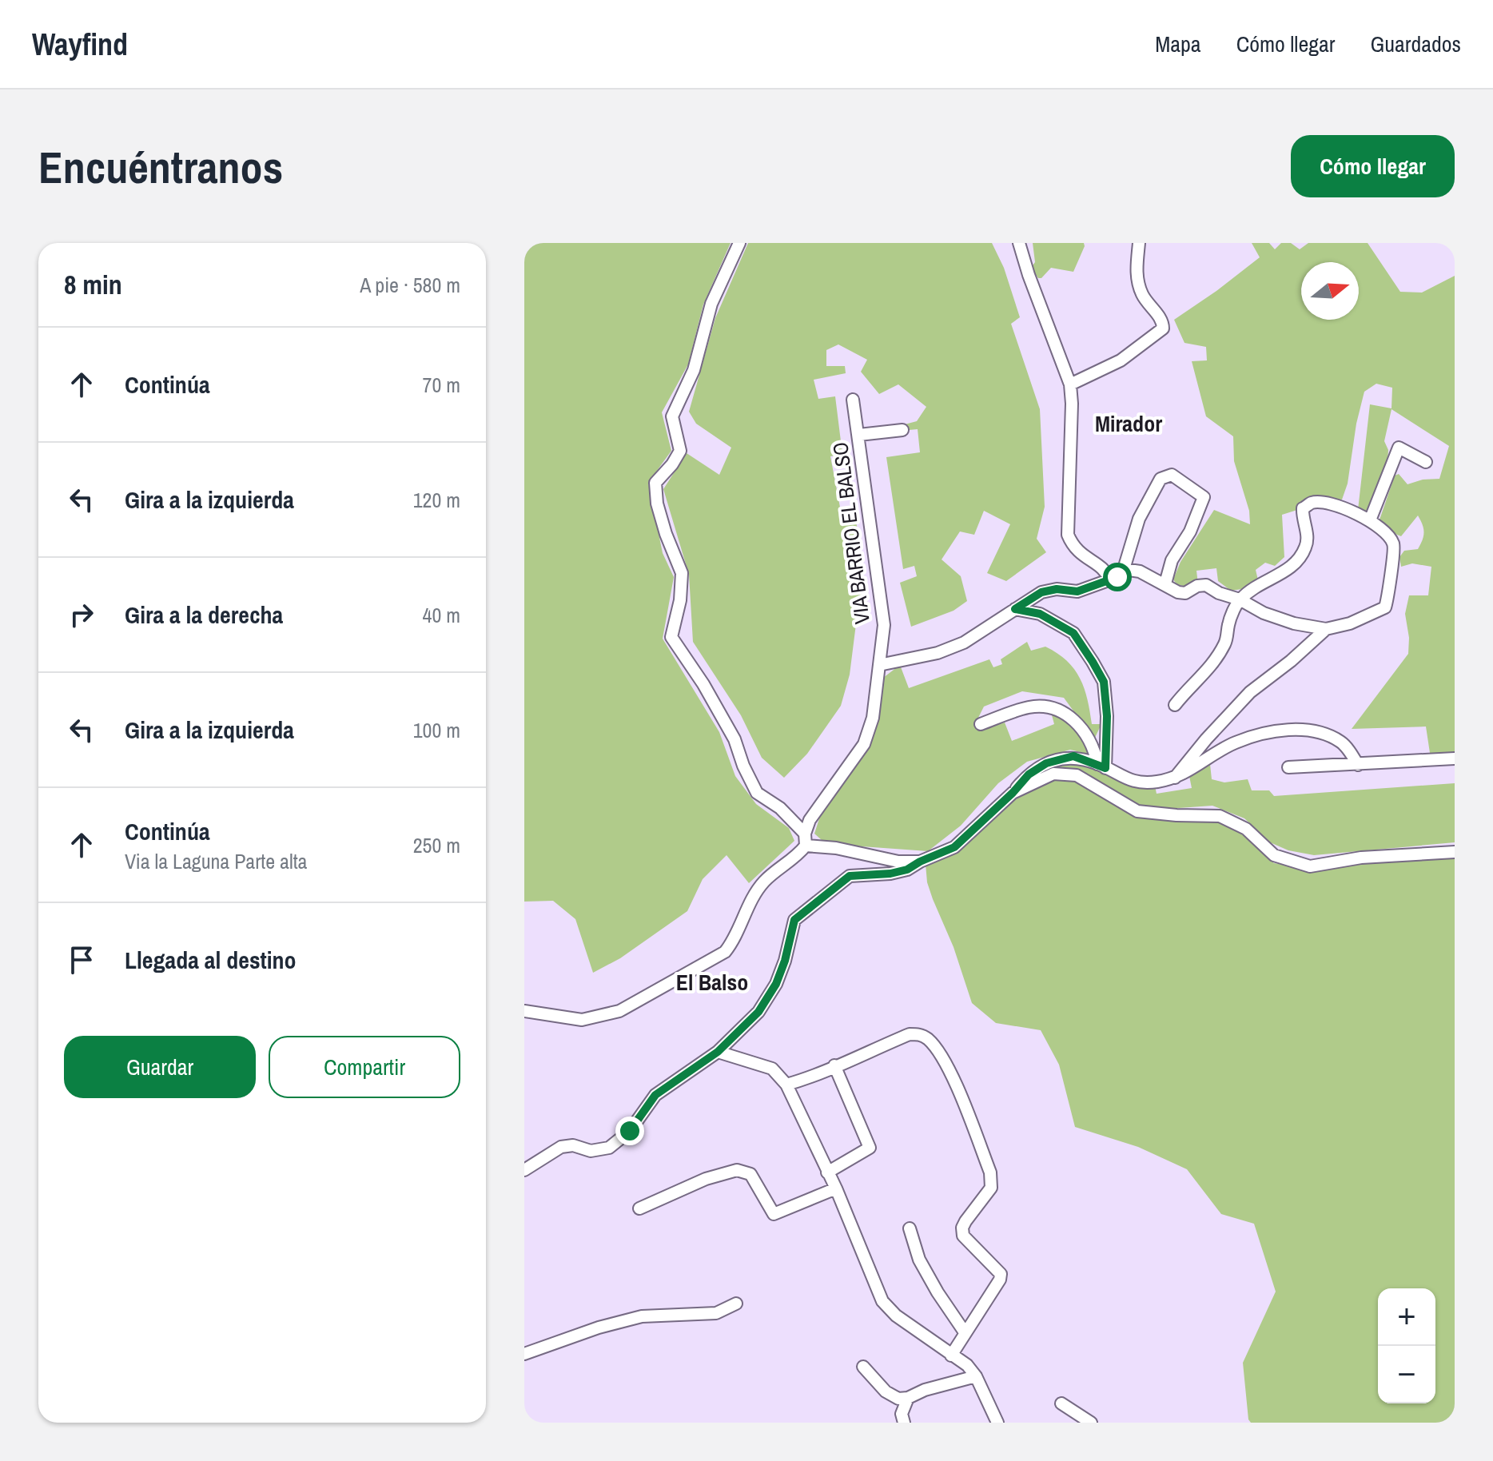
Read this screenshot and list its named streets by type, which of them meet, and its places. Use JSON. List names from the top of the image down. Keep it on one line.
{"streets":{"street":["VIA BARRIO EL BALSO"]},"districts":["Mirador","El Balso"],"north":"right","page":{"header":"Wayfind","nav":["Mapa","Cómo llegar","Guardados"],"buttons":["Cómo llegar",["Guardar","Compartir"]],"title":"Encuéntranos","heading":["8 min","A pie · 580 m"],"list":[["Continúa","70 m"],["Gira a la izquierda","120 m"],["Gira a la derecha","40 m"],["Gira a la izquierda","100 m"],["Continúa","Via la Laguna Parte alta","250 m"],"Llegada al destino"],"map_buttons":["+","−"]}}
